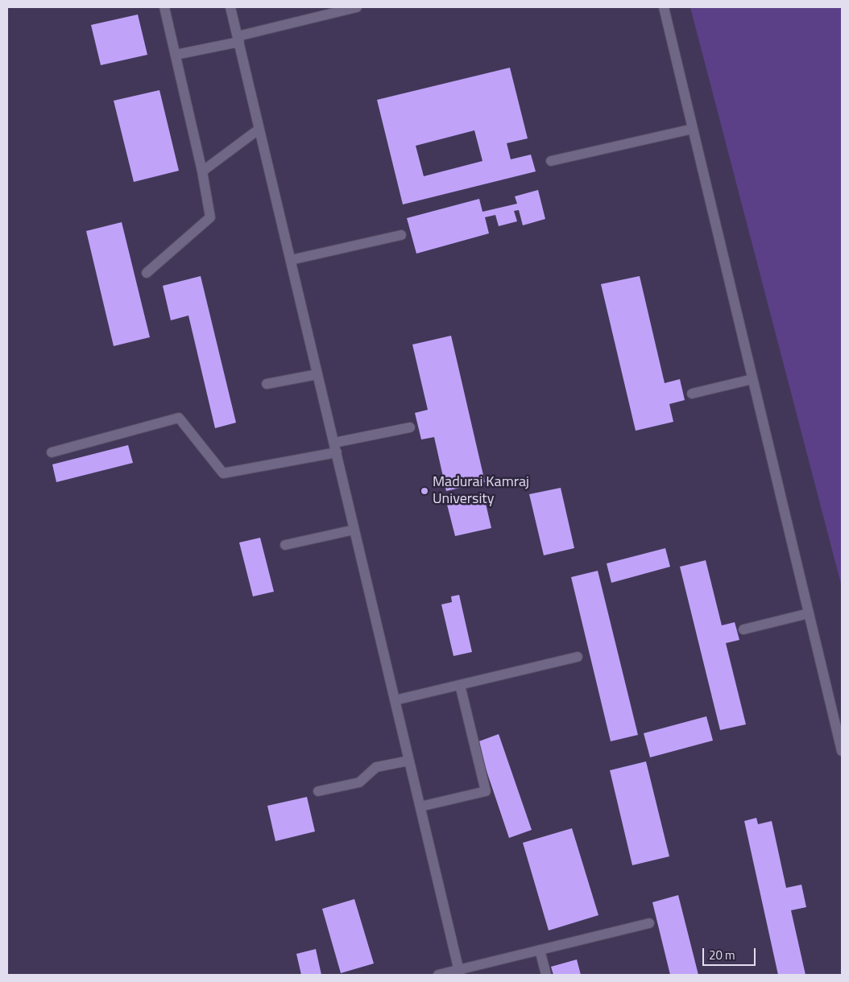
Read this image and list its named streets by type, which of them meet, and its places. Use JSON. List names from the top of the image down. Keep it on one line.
{"places":["Madurai Kamraj University"],"scale_bar":"20 m"}
